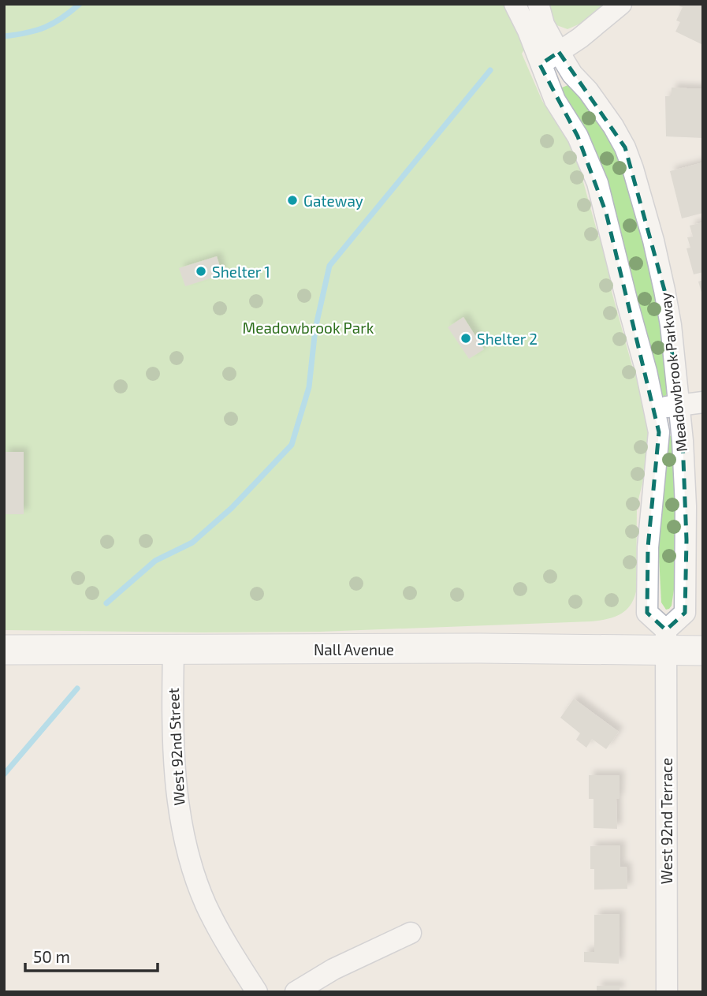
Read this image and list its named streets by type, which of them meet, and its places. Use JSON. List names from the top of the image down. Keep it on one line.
{"streets":{"main road":["Nall Avenue"],"street":["Meadowbrook Parkway","West 92nd Street","West 92nd Terrace"]},"crossings":[["Meadowbrook Parkway","Nall Avenue"],["Meadowbrook Parkway","West 92nd Terrace"],["Nall Avenue","West 92nd Street"],["Nall Avenue","West 92nd Terrace"]],"parks":["Meadowbrook Park"],"places":["Gateway","Shelter 1","Shelter 2"],"scale_bar":"50 m"}
